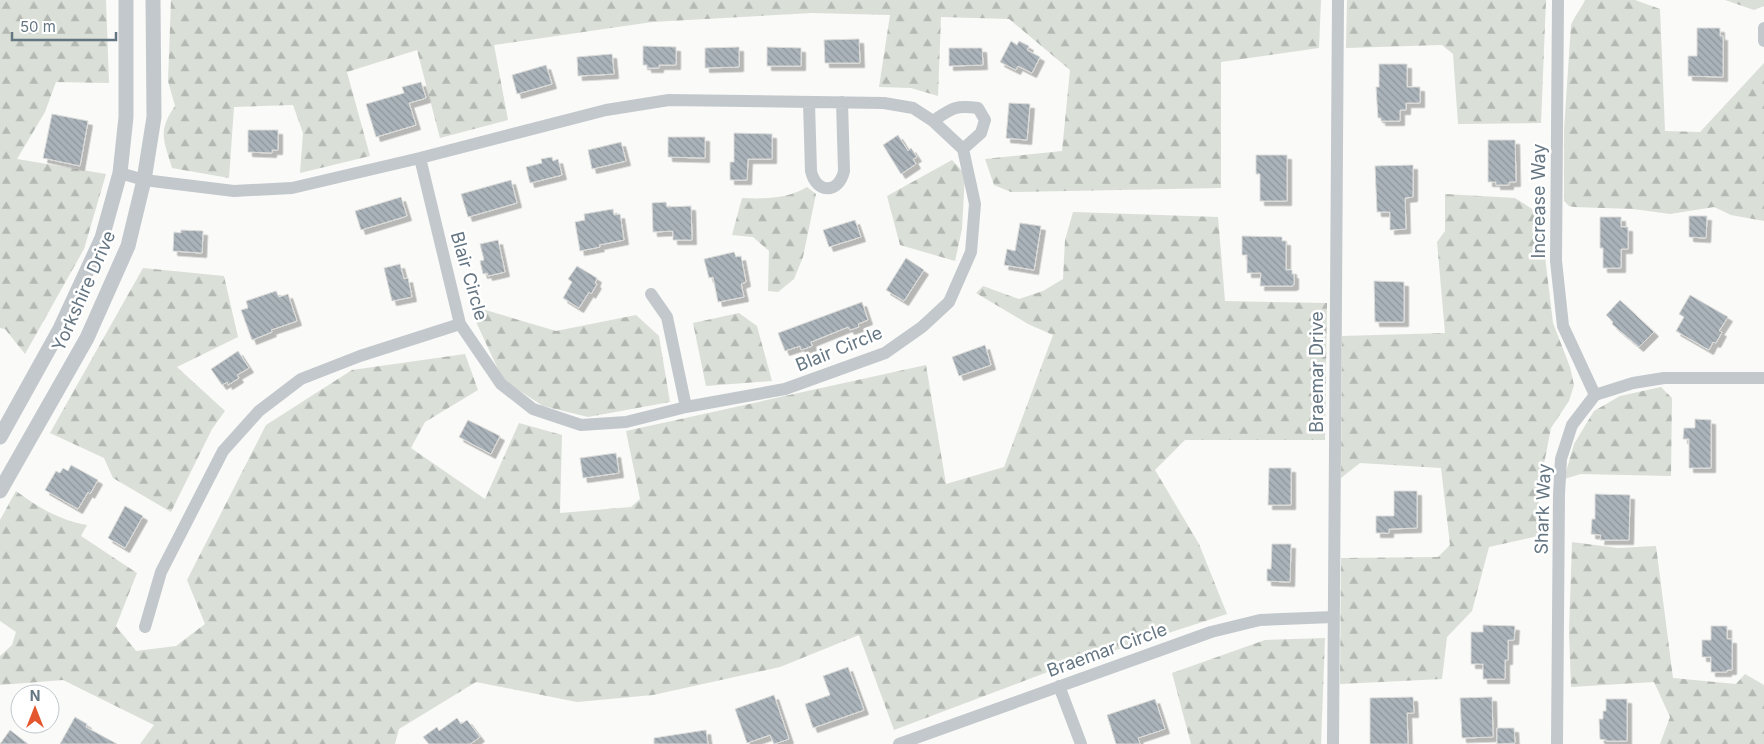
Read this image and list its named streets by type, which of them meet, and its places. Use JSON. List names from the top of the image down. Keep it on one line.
{"streets":{"street":["Increase Way","Blair Circle","Yorkshire Drive","Braemar Drive","Shark Way","Braemar Circle"]},"crossings":[["Increase Way","Shark Way"],["Braemar Drive","Braemar Circle"]],"scale_bar":"50 m","north":"top"}
